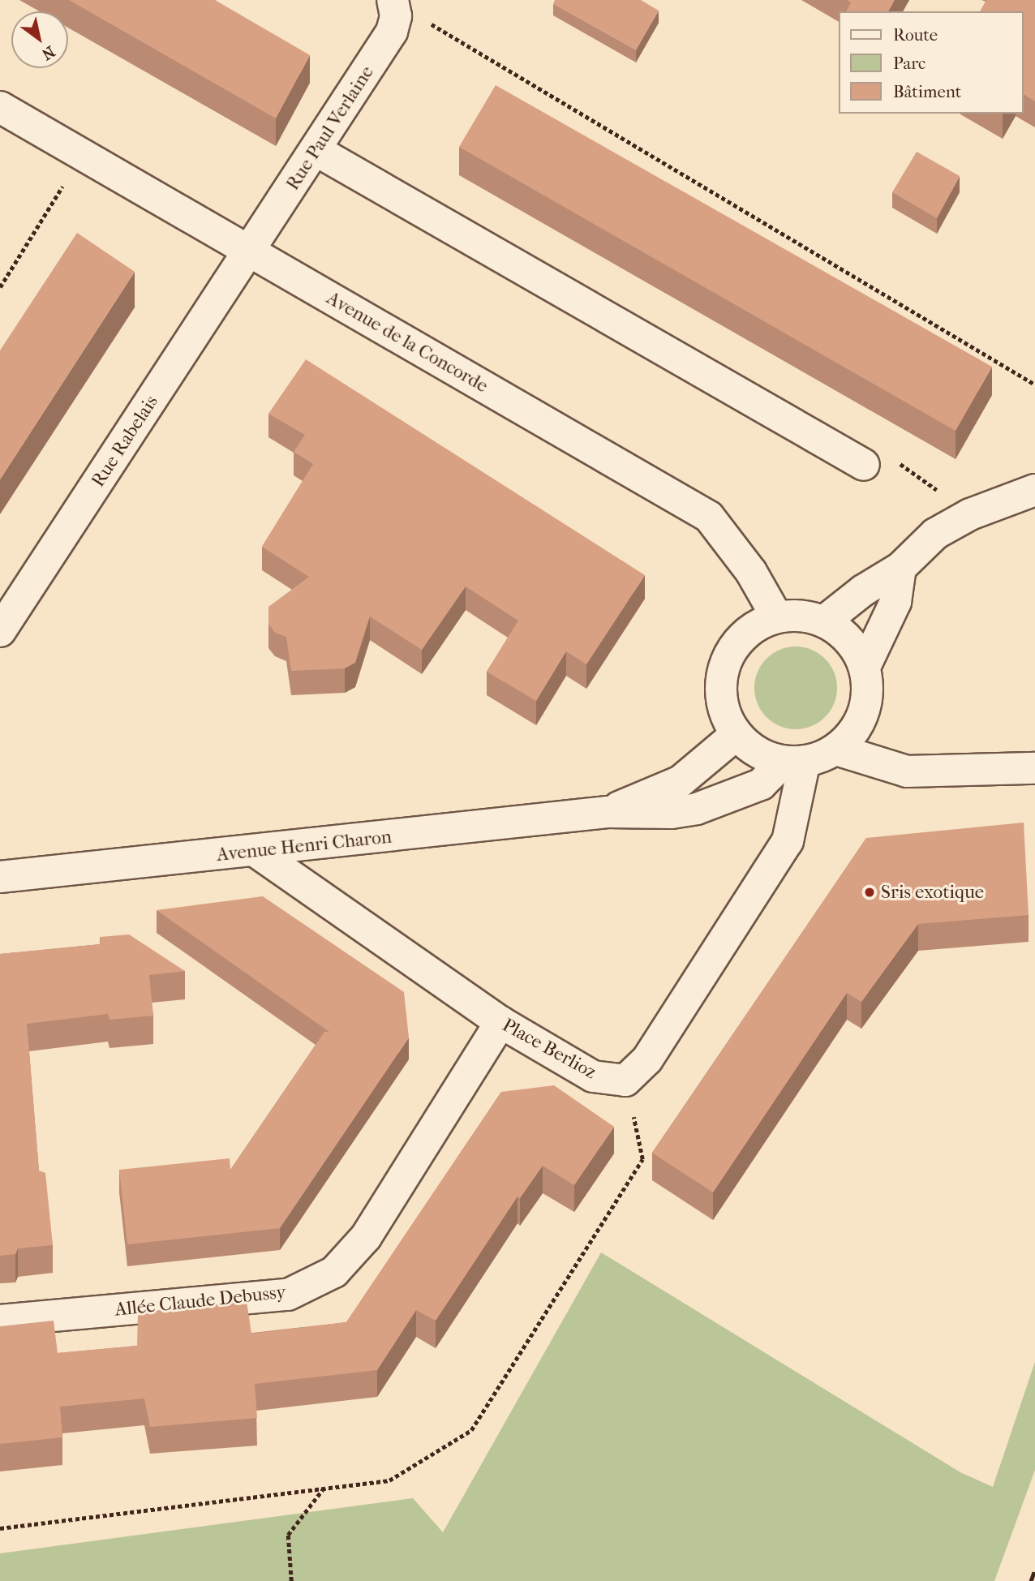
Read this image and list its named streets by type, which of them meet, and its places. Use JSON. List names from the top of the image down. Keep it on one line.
{"streets":{"street":["Rue Paul Verlaine","Avenue de la Concorde","Rue Rabelais","Avenue Henri Charon","Place Berlioz","Allée Claude Debussy"]},"crossings":[["Rue Paul Verlaine","Avenue de la Concorde"],["Rue Paul Verlaine","Rue Rabelais"],["Avenue de la Concorde","Rue Rabelais"],["Avenue de la Concorde","Avenue Henri Charon"],["Avenue Henri Charon","Place Berlioz"],["Place Berlioz","Allée Claude Debussy"]],"places":["Sris exotique"],"legend":["Route","Parc","Bâtiment"],"north":"bottom right"}
